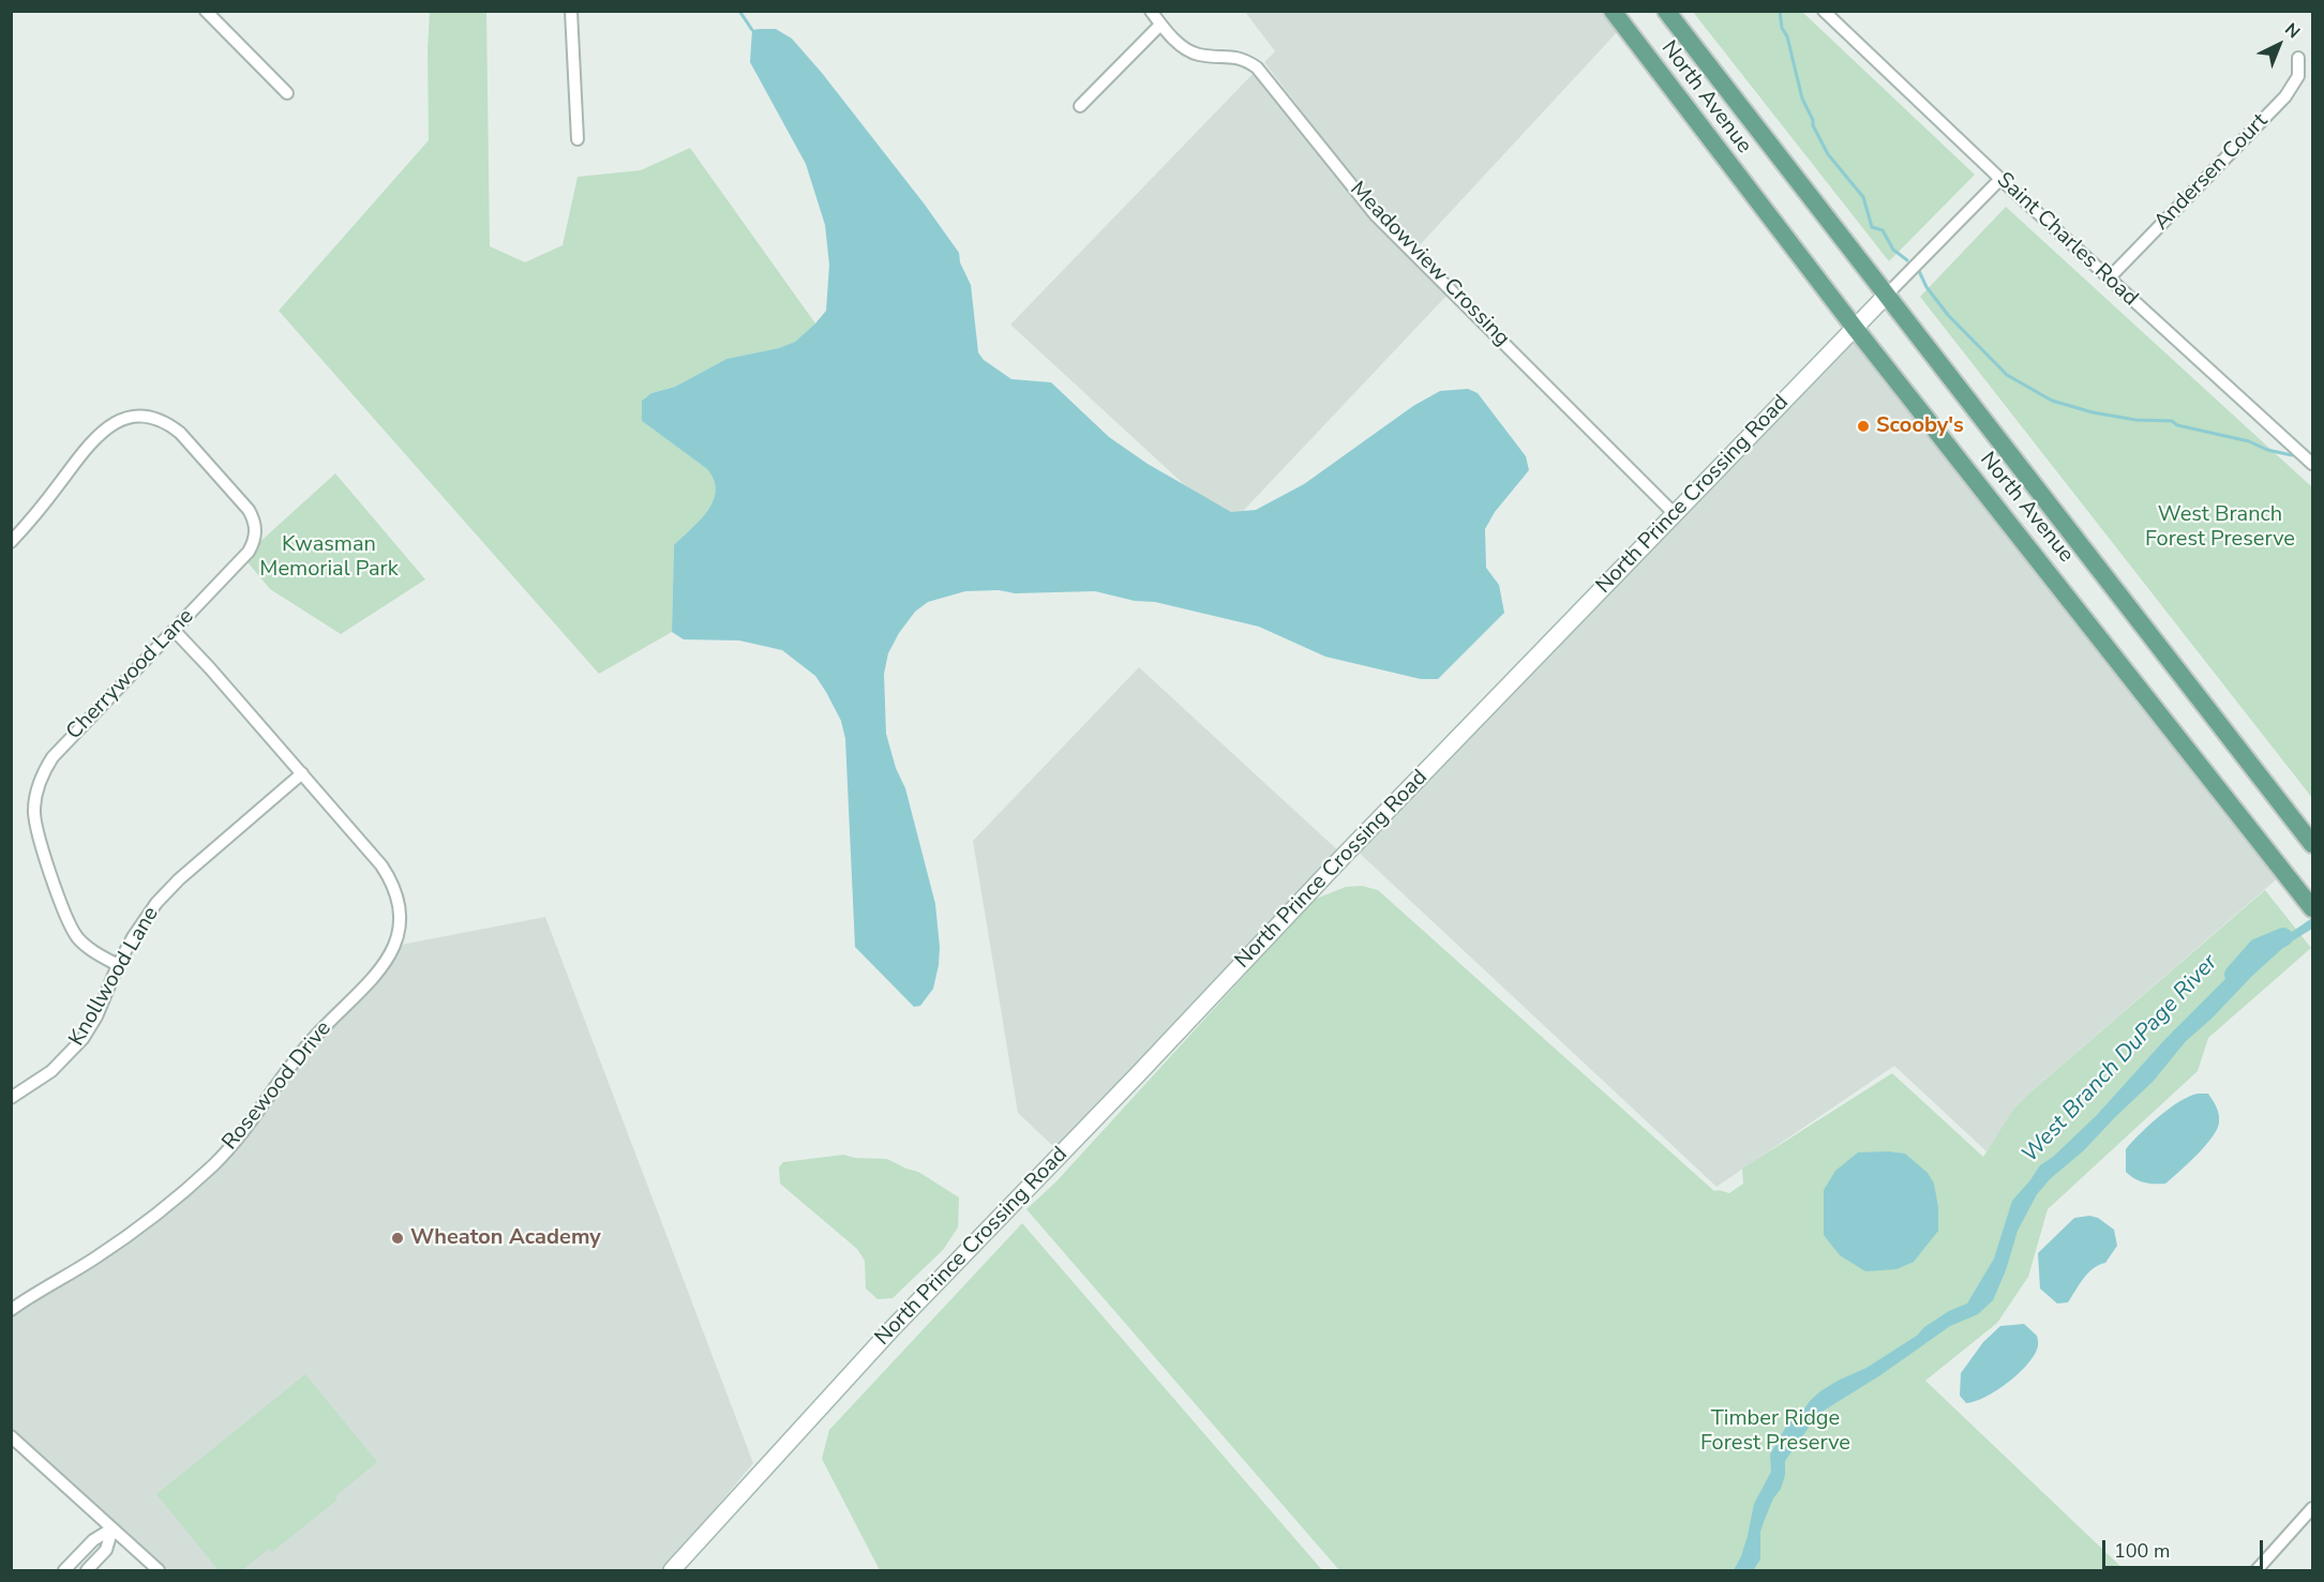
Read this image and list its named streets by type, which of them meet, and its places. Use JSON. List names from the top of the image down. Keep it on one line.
{"streets":{"main road":["North Avenue"],"street":["Andersen Court","Saint Charles Road","Meadowview Crossing","North Prince Crossing Road","Cherrywood Lane","Knollwood Lane","Rosewood Drive"]},"crossings":[["North Avenue","North Prince Crossing Road"],["Andersen Court","Saint Charles Road"],["Saint Charles Road","North Prince Crossing Road"],["Meadowview Crossing","North Prince Crossing Road"],["Cherrywood Lane","Knollwood Lane"],["Cherrywood Lane","Rosewood Drive"],["Knollwood Lane","Rosewood Drive"]],"water":["West Branch DuPage River"],"parks":["West Branch Forest Preserve","Kwasman Memorial Park","Timber Ridge Forest Preserve"],"places":["Scooby's","Wheaton Academy"],"scale_bar":"100 m","north":"top right"}
